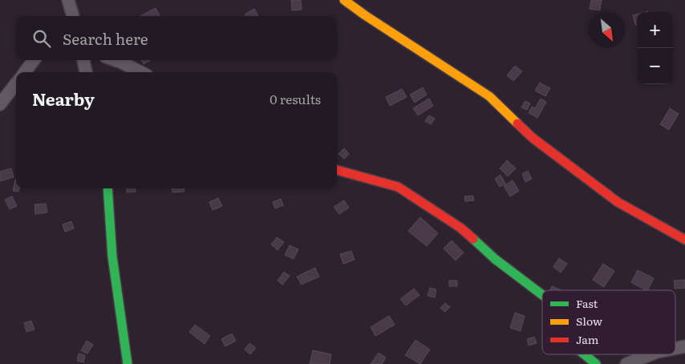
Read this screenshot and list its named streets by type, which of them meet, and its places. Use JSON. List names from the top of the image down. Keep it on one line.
{"legend":["Fast","Slow","Jam"],"north":"bottom right","page":{"map_buttons":["+","−"],"search":"Search here","heading":["Nearby","0 results"]}}
